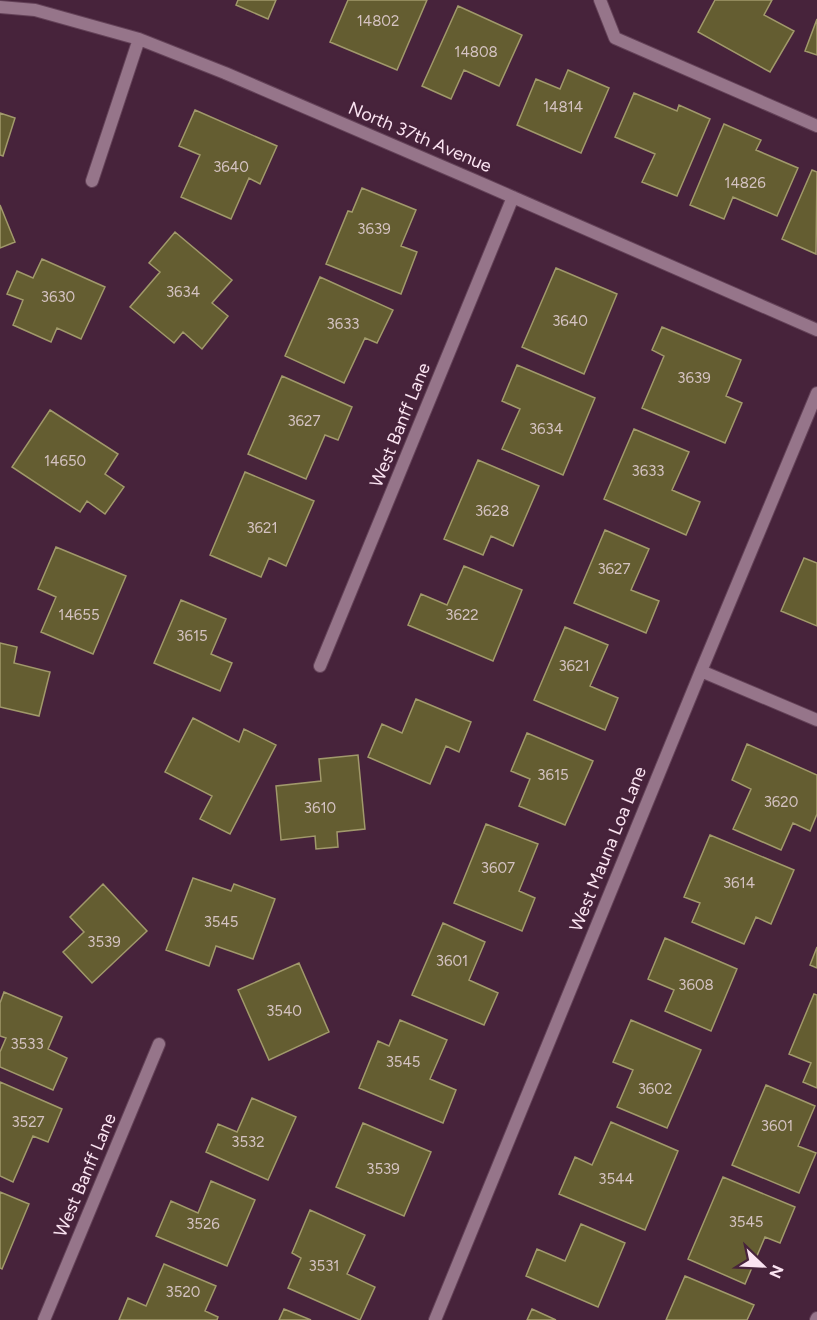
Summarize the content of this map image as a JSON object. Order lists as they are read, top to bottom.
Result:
{
  "streets": {
    "street": ["North 37th Avenue", "West Banff Lane", "West Mauna Loa Lane"]
  },
  "crossings": [
    ["North 37th Avenue", "West Banff Lane"]
  ],
  "house_numbers": [
    "14802",
    "14808",
    "14814",
    "3640",
    "14826",
    "3639",
    "3634",
    "3630",
    "3640",
    "3633",
    "3639",
    "3627",
    "3634",
    "14650",
    "3633",
    "3628",
    "3621",
    "3627",
    "14655",
    "3622",
    "3615",
    "3621",
    "3615",
    "3620",
    "3610",
    "3607",
    "3614",
    "3545",
    "3539",
    "3601",
    "3608",
    "3540",
    "3533",
    "3545",
    "3602",
    "3527",
    "3601",
    "3532",
    "3539",
    "3544",
    "3545",
    "3526",
    "3531",
    "3520"
  ],
  "north": "bottom right"
}
